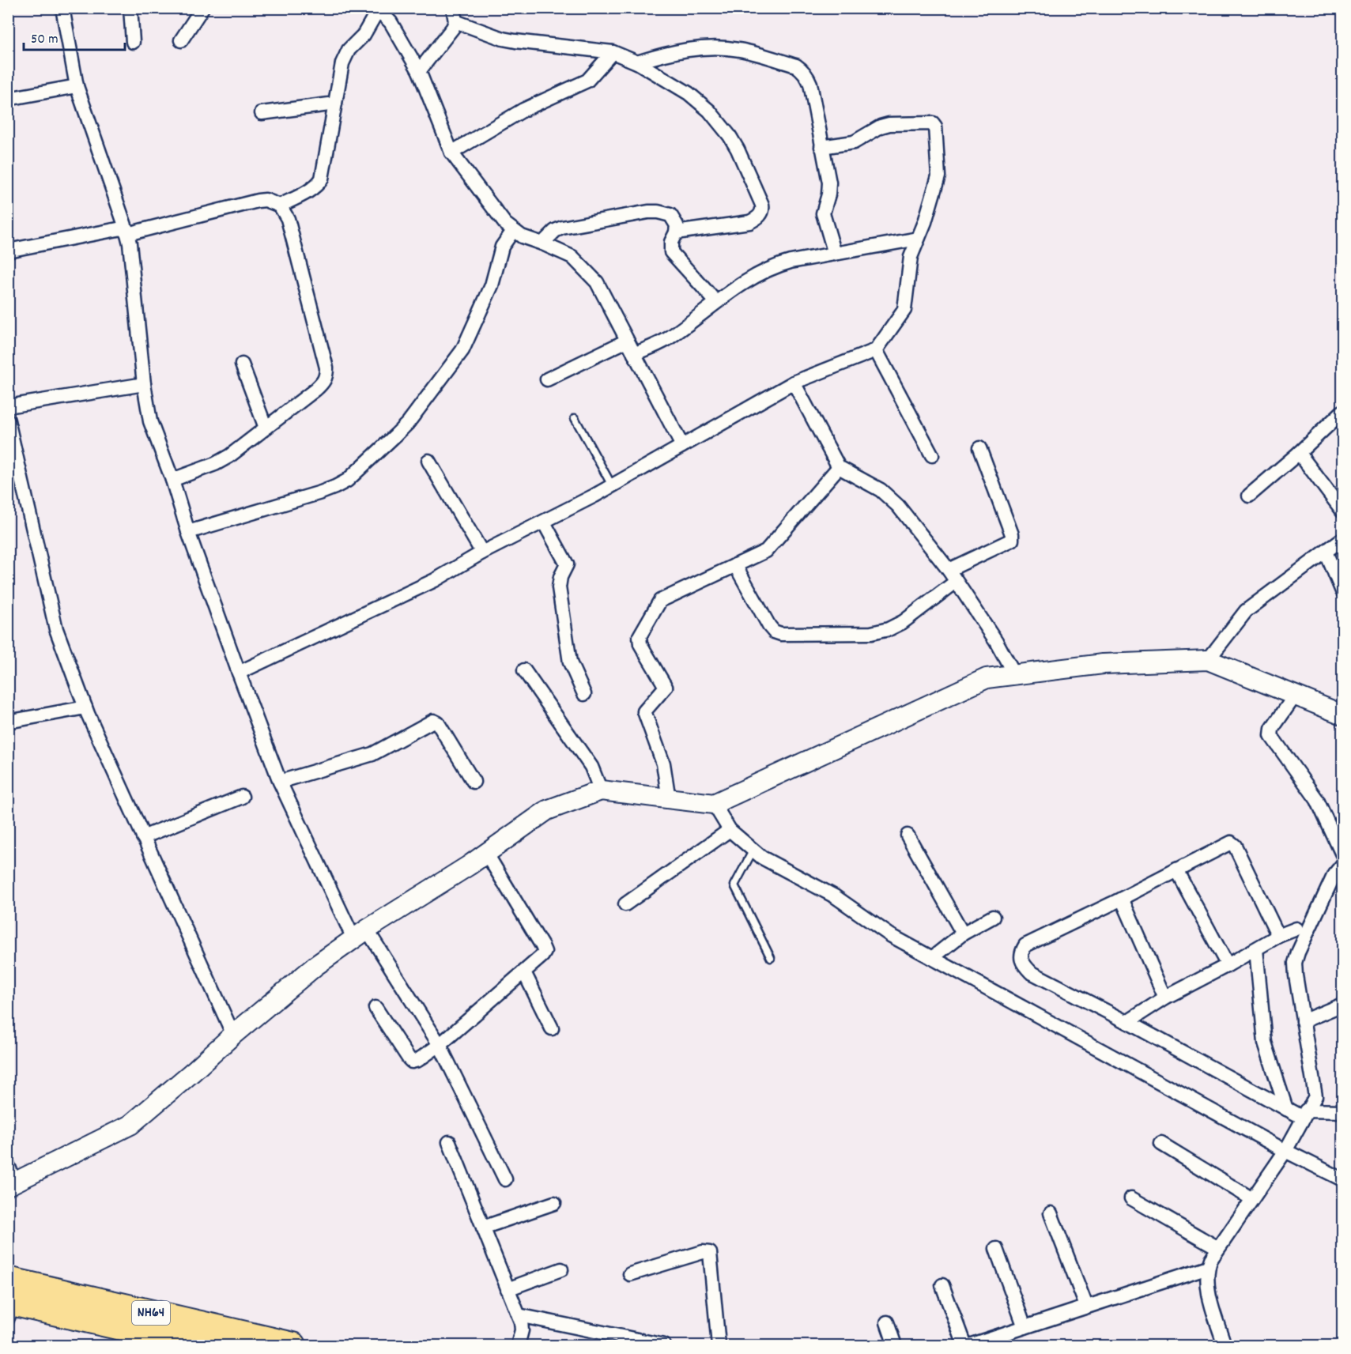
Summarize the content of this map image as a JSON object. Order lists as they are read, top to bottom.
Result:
{
  "streets": {
    "highway": ["NH64"]
  },
  "scale_bar": "50 m"
}
